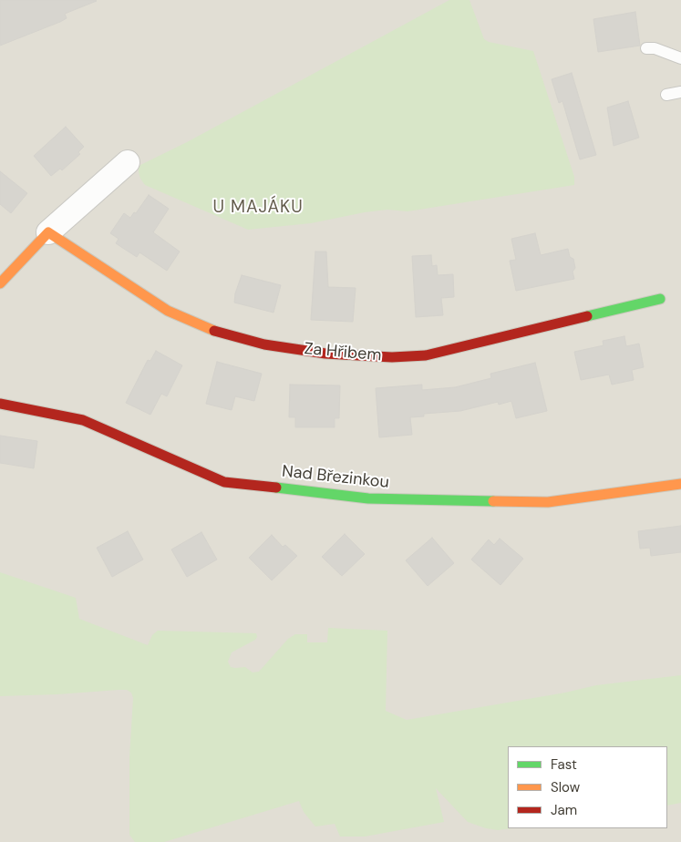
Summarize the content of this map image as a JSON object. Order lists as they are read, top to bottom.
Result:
{
  "streets": {
    "street": ["Za Hřibem", "Nad Březinkou"]
  },
  "districts": ["U MAJÁKU"],
  "legend": ["Fast", "Slow", "Jam"]
}
